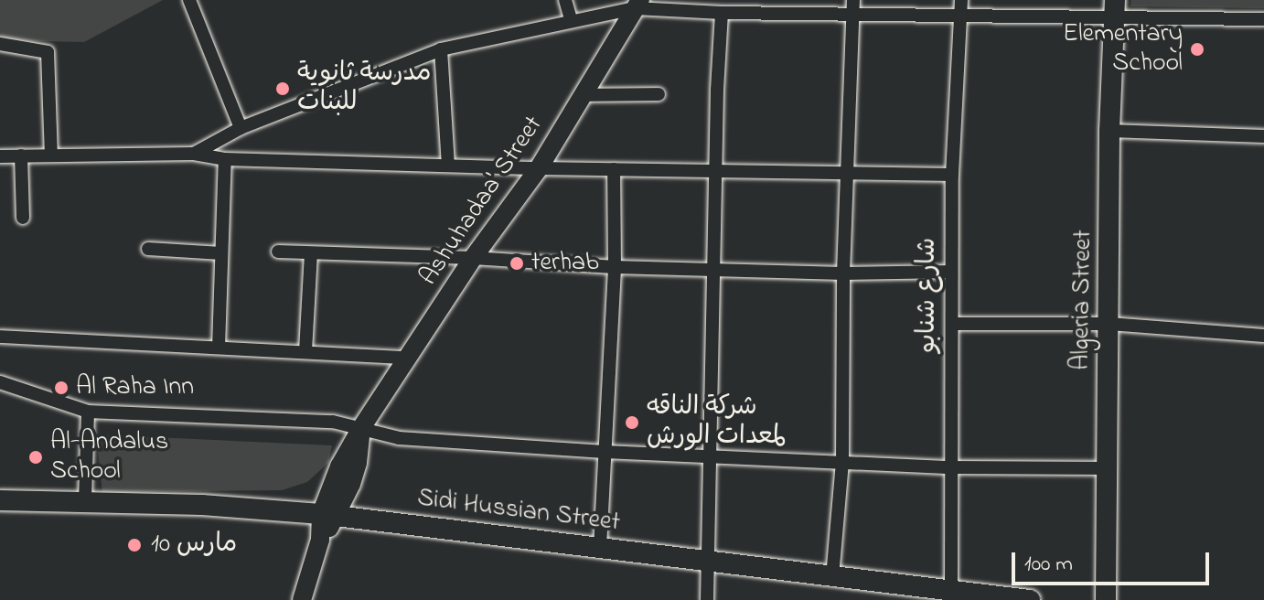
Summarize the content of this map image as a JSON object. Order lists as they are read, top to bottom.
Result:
{
  "streets": {
    "main road": ["Algeria Street", "Sidi Hussian Street"],
    "street": ["Ashuhadaa' Street", "شارع شنابو"]
  },
  "crossings": [
    ["Ashuhadaa' Street", "Sidi Hussian Street"],
    ["شارع شنابو", "Sidi Hussian Street"]
  ],
  "places": [
    "Elementary School",
    "مدرسة ثانوية للبنات",
    "terhab",
    "Al Raha Inn",
    "شركة الناقه لمعدات الورش",
    "Al-Andalus School",
    "10 مارس"
  ],
  "scale_bar": "100 m"
}
